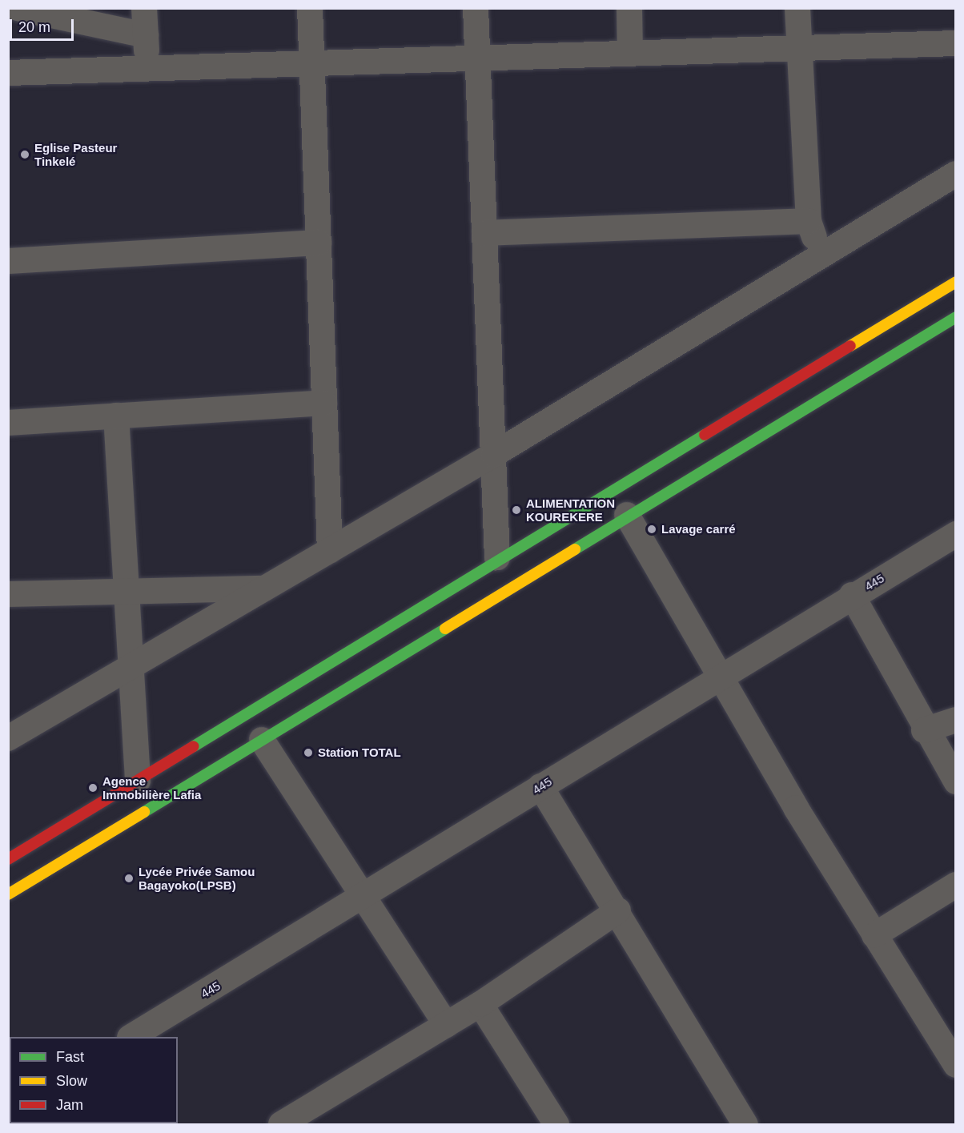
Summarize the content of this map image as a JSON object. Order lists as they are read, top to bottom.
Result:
{
  "streets": {
    "street": ["445"]
  },
  "places": [
    "Eglise Pasteur Tinkelé",
    "ALIMENTATION KOUREKERE",
    "Lavage carré",
    "Station TOTAL",
    "Agence Immobilière Lafia",
    "Lycée Privée Samou Bagayoko(LPSB)"
  ],
  "legend": ["Fast", "Slow", "Jam"],
  "scale_bar": "20 m"
}
